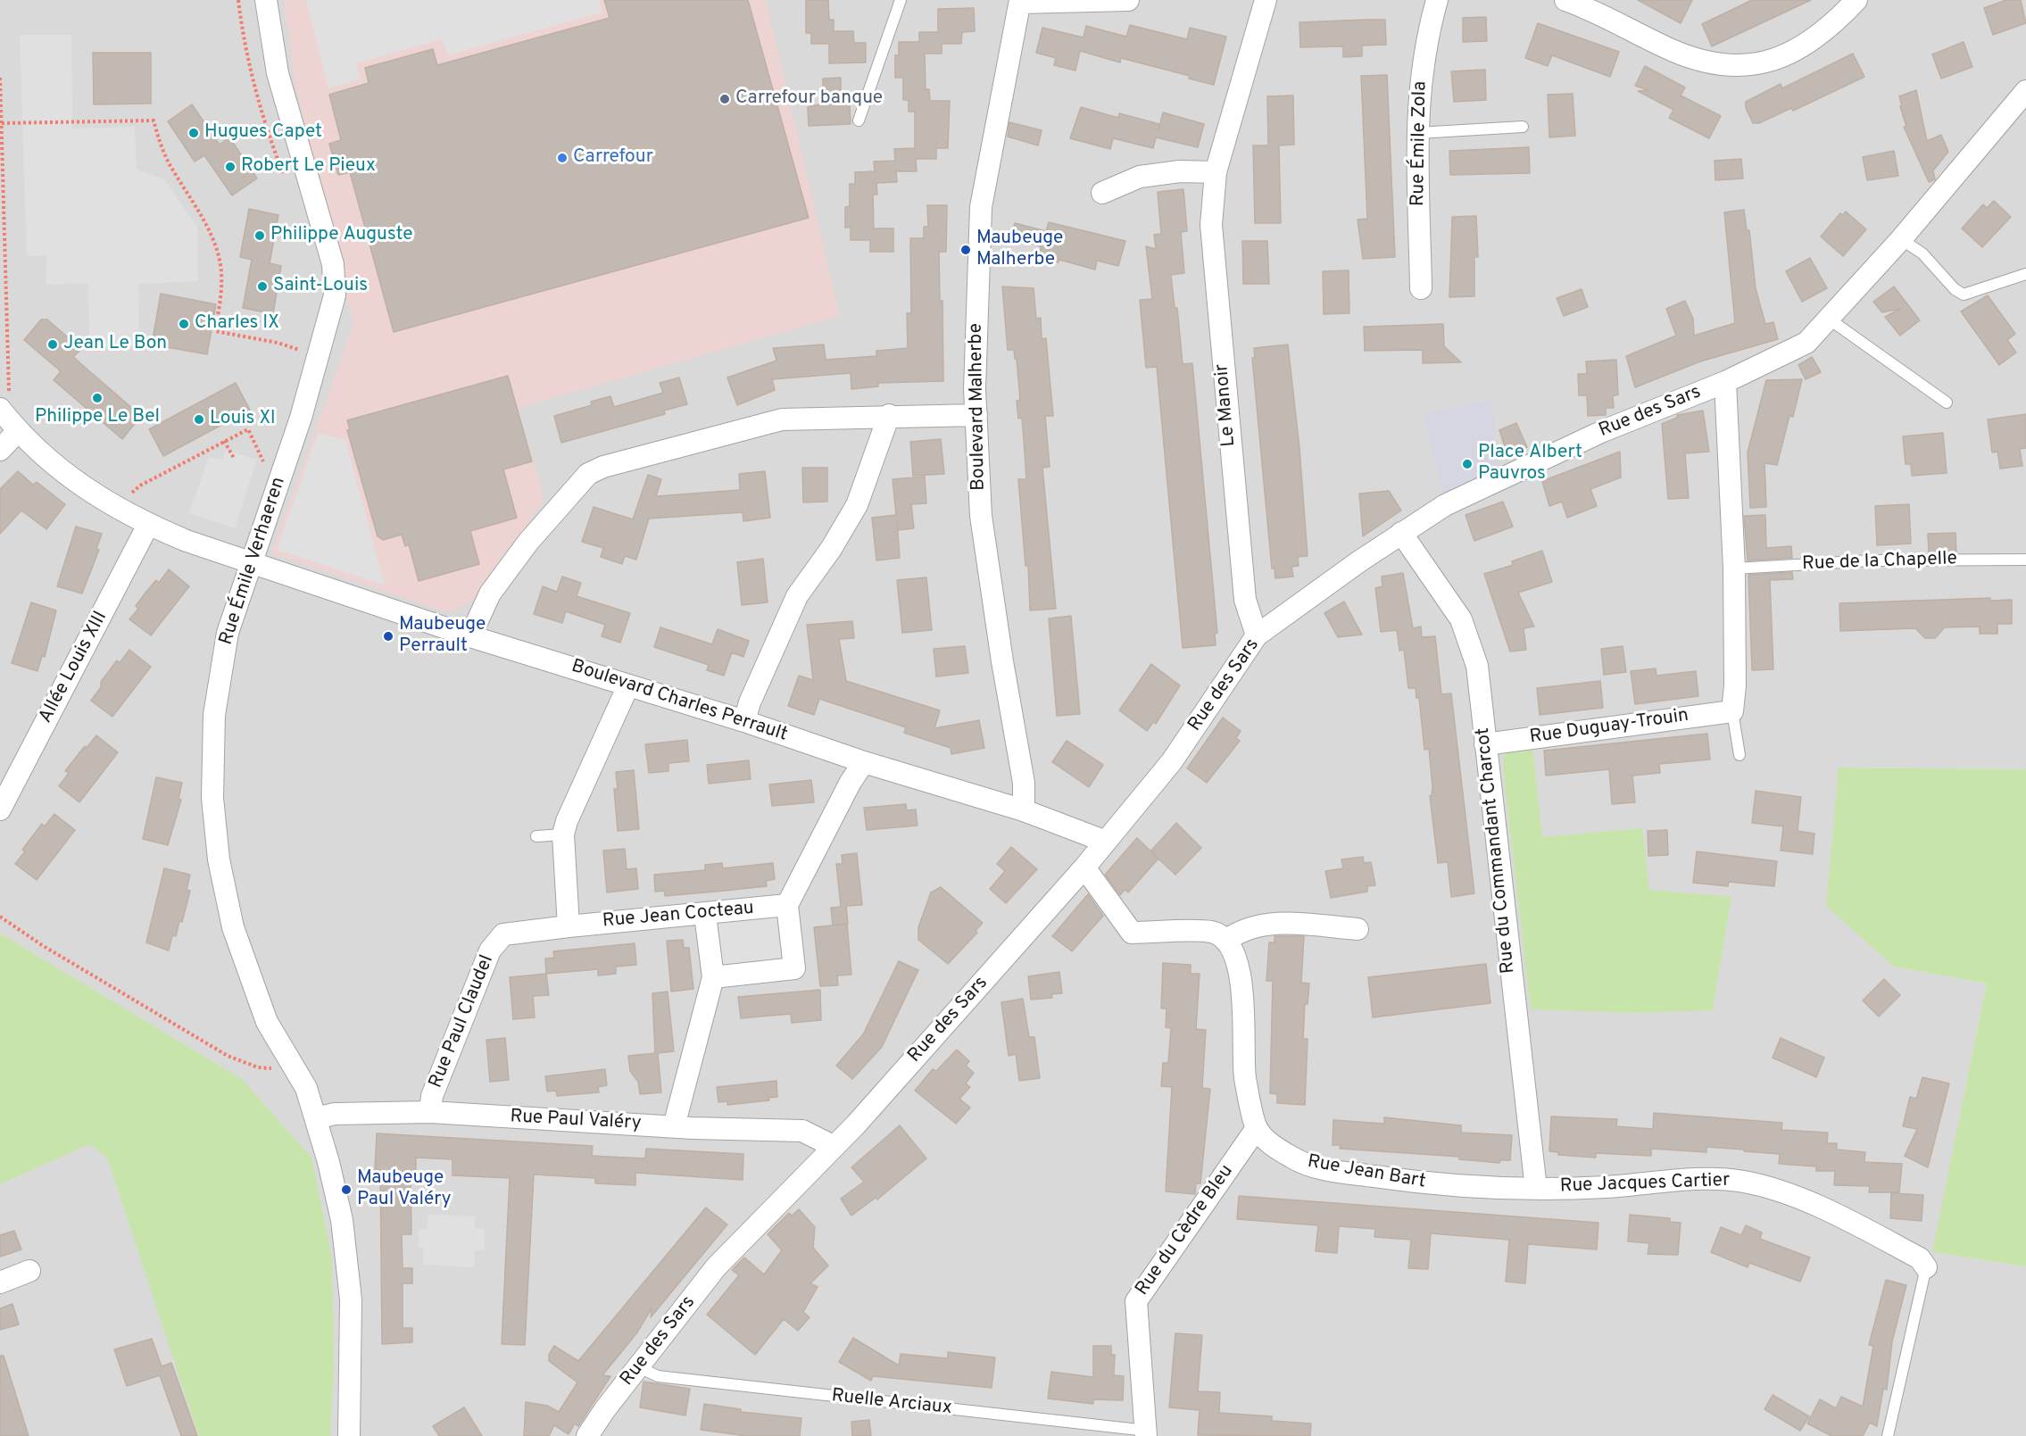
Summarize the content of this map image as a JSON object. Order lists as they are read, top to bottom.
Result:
{
  "streets": {
    "street": [
      "Rue Émile Zola",
      "Le Manoir",
      "Boulevard Malherbe",
      "Rue des Sars",
      "Rue Émile Verhaeren",
      "Allée Louis XIII",
      "Boulevard Charles Perrault",
      "Rue Duguay-Trouin",
      "Rue du Commandant Charcot",
      "Rue Jean Cocteau",
      "Rue Paul Claudel",
      "Rue Paul Valéry",
      "Rue Jean Bart",
      "Rue Jacques Cartier",
      "Rue du Cèdre Bleu"
    ],
    "lane": ["Rue de la Chapelle", "Ruelle Arciaux"]
  },
  "crossings": [
    ["Le Manoir", "Rue des Sars"],
    ["Boulevard Malherbe", "Boulevard Charles Perrault"],
    ["Rue des Sars", "Boulevard Charles Perrault"],
    ["Rue des Sars", "Rue du Commandant Charcot"],
    ["Rue des Sars", "Rue Paul Valéry"],
    ["Rue des Sars", "Ruelle Arciaux"],
    ["Rue Émile Verhaeren", "Boulevard Charles Perrault"],
    ["Rue Émile Verhaeren", "Rue Paul Valéry"],
    ["Allée Louis XIII", "Boulevard Charles Perrault"],
    ["Rue Duguay-Trouin", "Rue du Commandant Charcot"],
    ["Rue du Commandant Charcot", "Rue Jean Bart"],
    ["Rue du Commandant Charcot", "Rue Jacques Cartier"],
    ["Rue Jean Cocteau", "Rue Paul Claudel"],
    ["Rue Paul Claudel", "Rue Paul Valéry"],
    ["Rue Jean Bart", "Rue Jacques Cartier"],
    ["Rue Jean Bart", "Rue du Cèdre Bleu"],
    ["Rue du Cèdre Bleu", "Ruelle Arciaux"]
  ],
  "places": [
    "Carrefour banque",
    "Hugues Capet",
    "Carrefour",
    "Robert Le Pieux",
    "Philippe Auguste",
    "Maubeuge Malherbe",
    "Saint-Louis",
    "Charles IX",
    "Jean Le Bon",
    "Philippe Le Bel",
    "Louis XI",
    "Place Albert Pauvros",
    "Maubeuge Perrault",
    "Maubeuge Paul Valéry"
  ]
}
